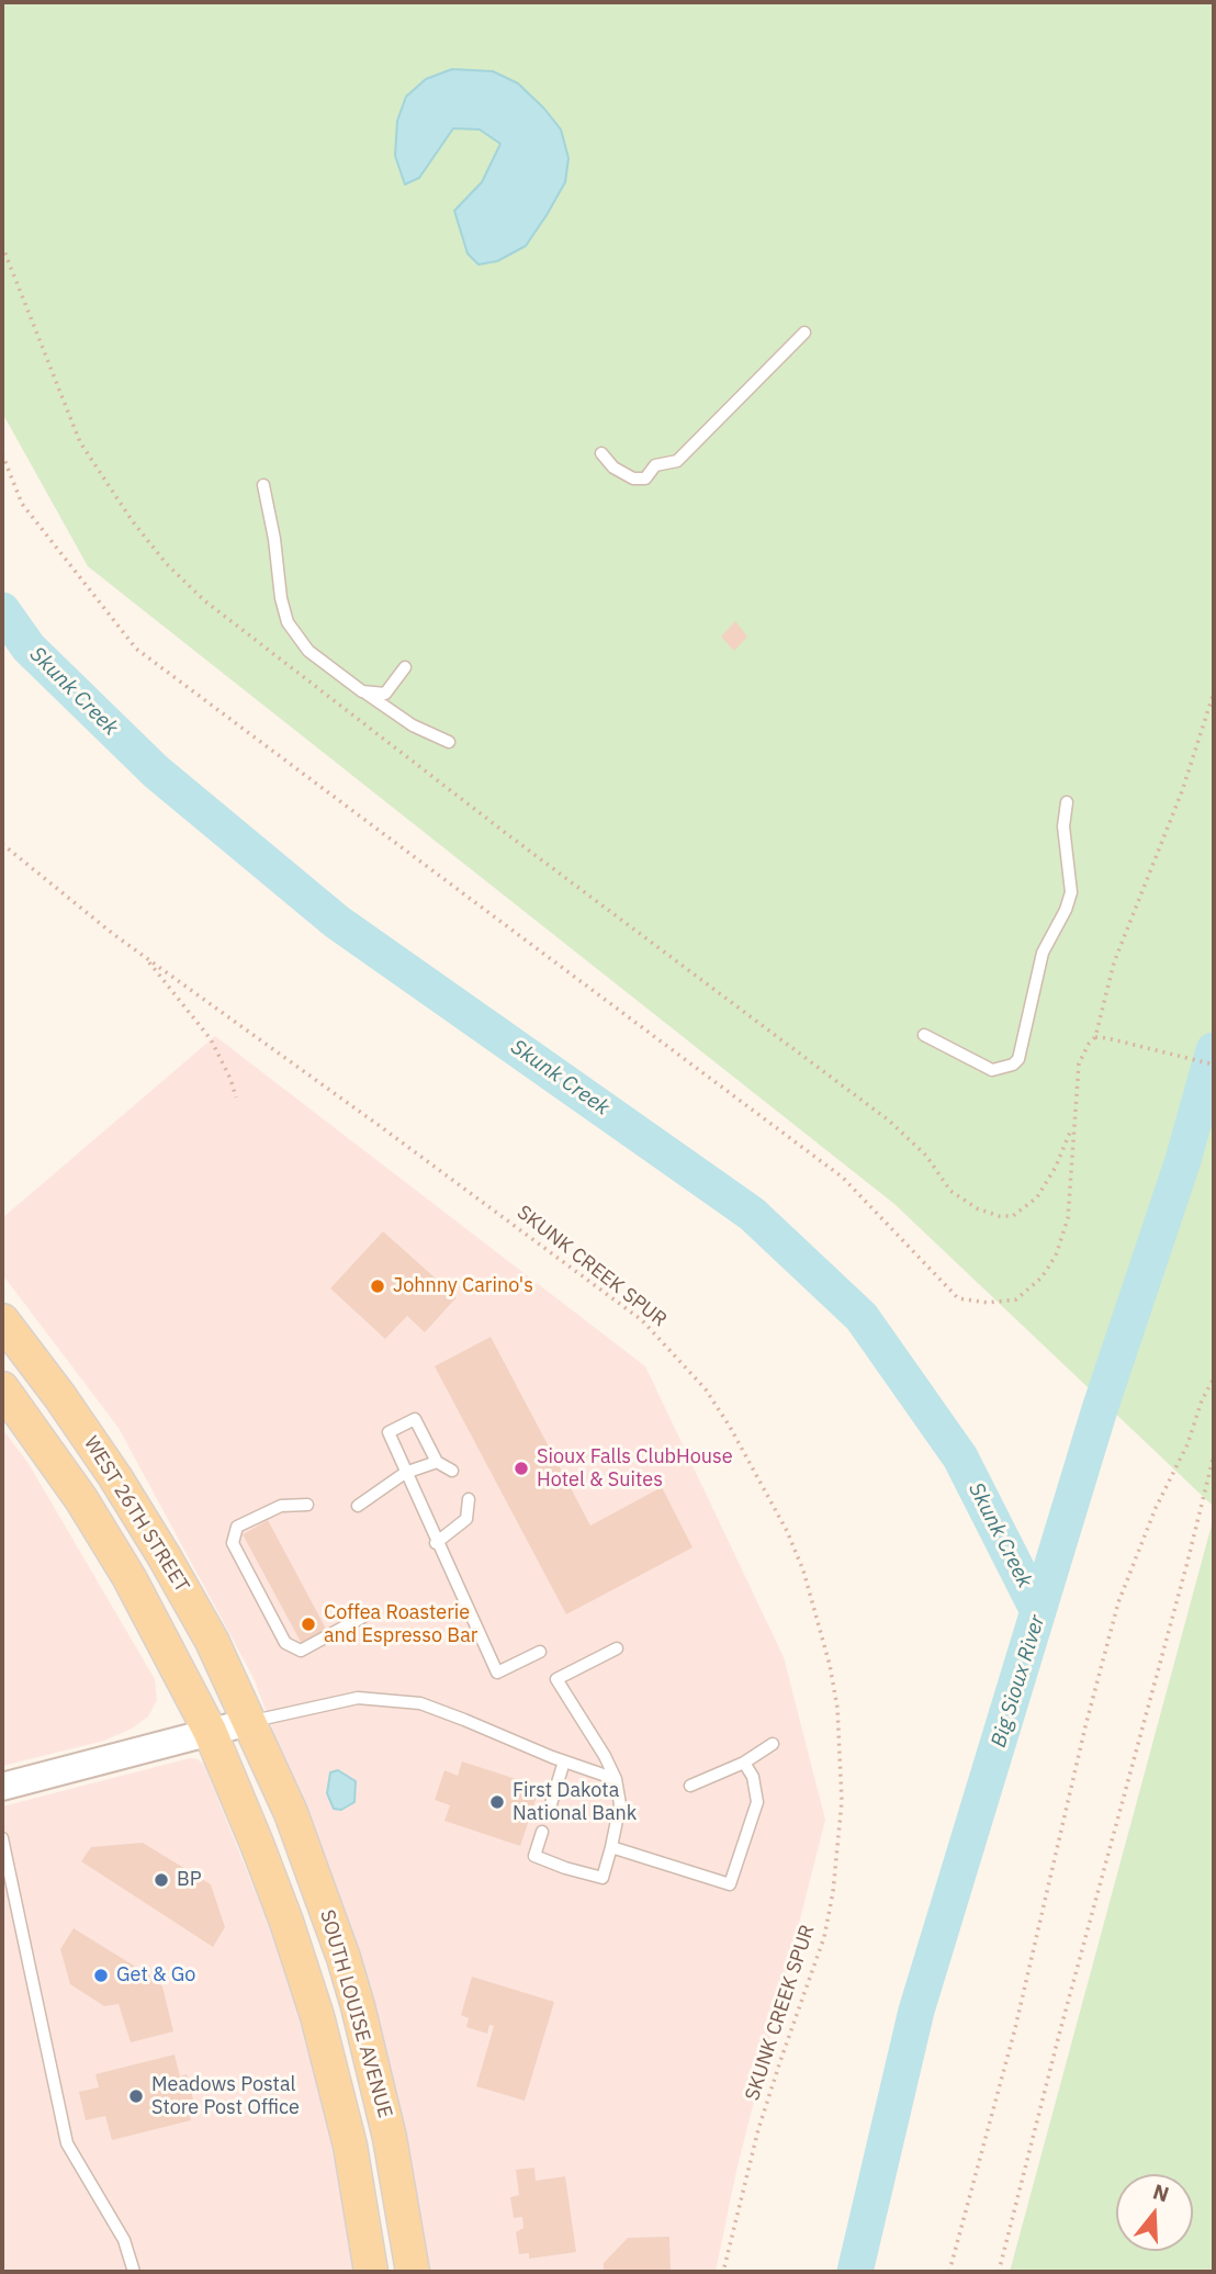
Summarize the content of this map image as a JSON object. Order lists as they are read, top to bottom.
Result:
{
  "streets": {
    "main road": ["WEST 26TH STREET", "SOUTH LOUISE AVENUE"],
    "path": ["SKUNK CREEK SPUR"]
  },
  "crossings": [
    ["WEST 26TH STREET", "SOUTH LOUISE AVENUE"]
  ],
  "water": ["Skunk Creek", "Big Sioux River"],
  "places": [
    "Johnny Carino's",
    "Sioux Falls ClubHouse Hotel & Suites",
    "Coffea Roasterie and Espresso Bar",
    "First Dakota National Bank",
    "BP",
    "Get & Go",
    "Meadows Postal Store Post Office"
  ],
  "north": "top"
}
